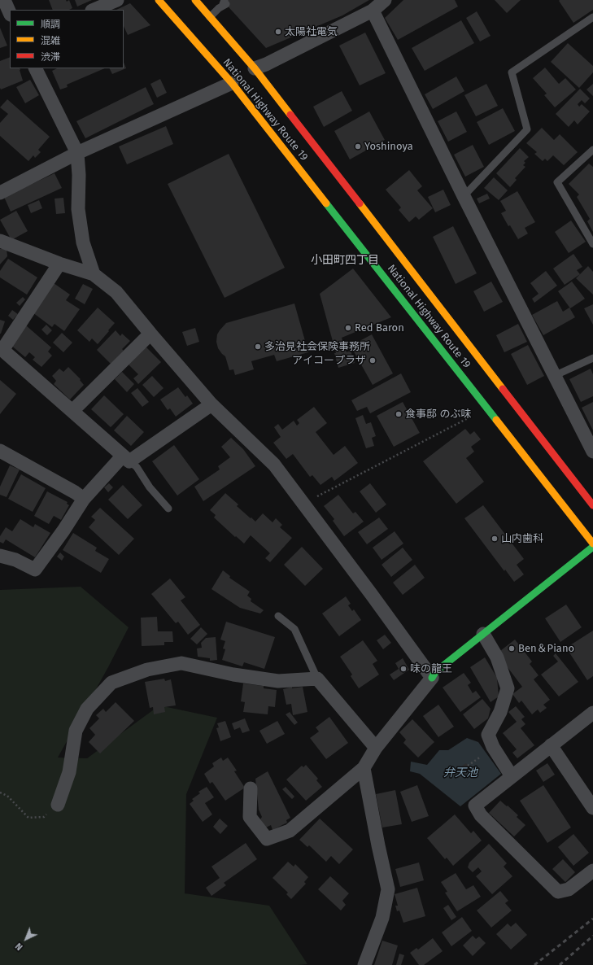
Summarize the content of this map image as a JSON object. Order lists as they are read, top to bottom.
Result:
{
  "streets": {
    "main road": ["National Highway Route 19"]
  },
  "districts": ["小田町四丁目"],
  "water": ["弁天池"],
  "places": [
    "太陽社電気",
    "Yoshinoya",
    "Red Baron",
    "多治見社会保険事務所",
    "アイコープラザ",
    "食事邸 のぶ味",
    "山内歯科",
    "Ben＆Piano",
    "味の龍王"
  ],
  "legend": ["順調", "混雑", "渋滞"],
  "north": "bottom left"
}
